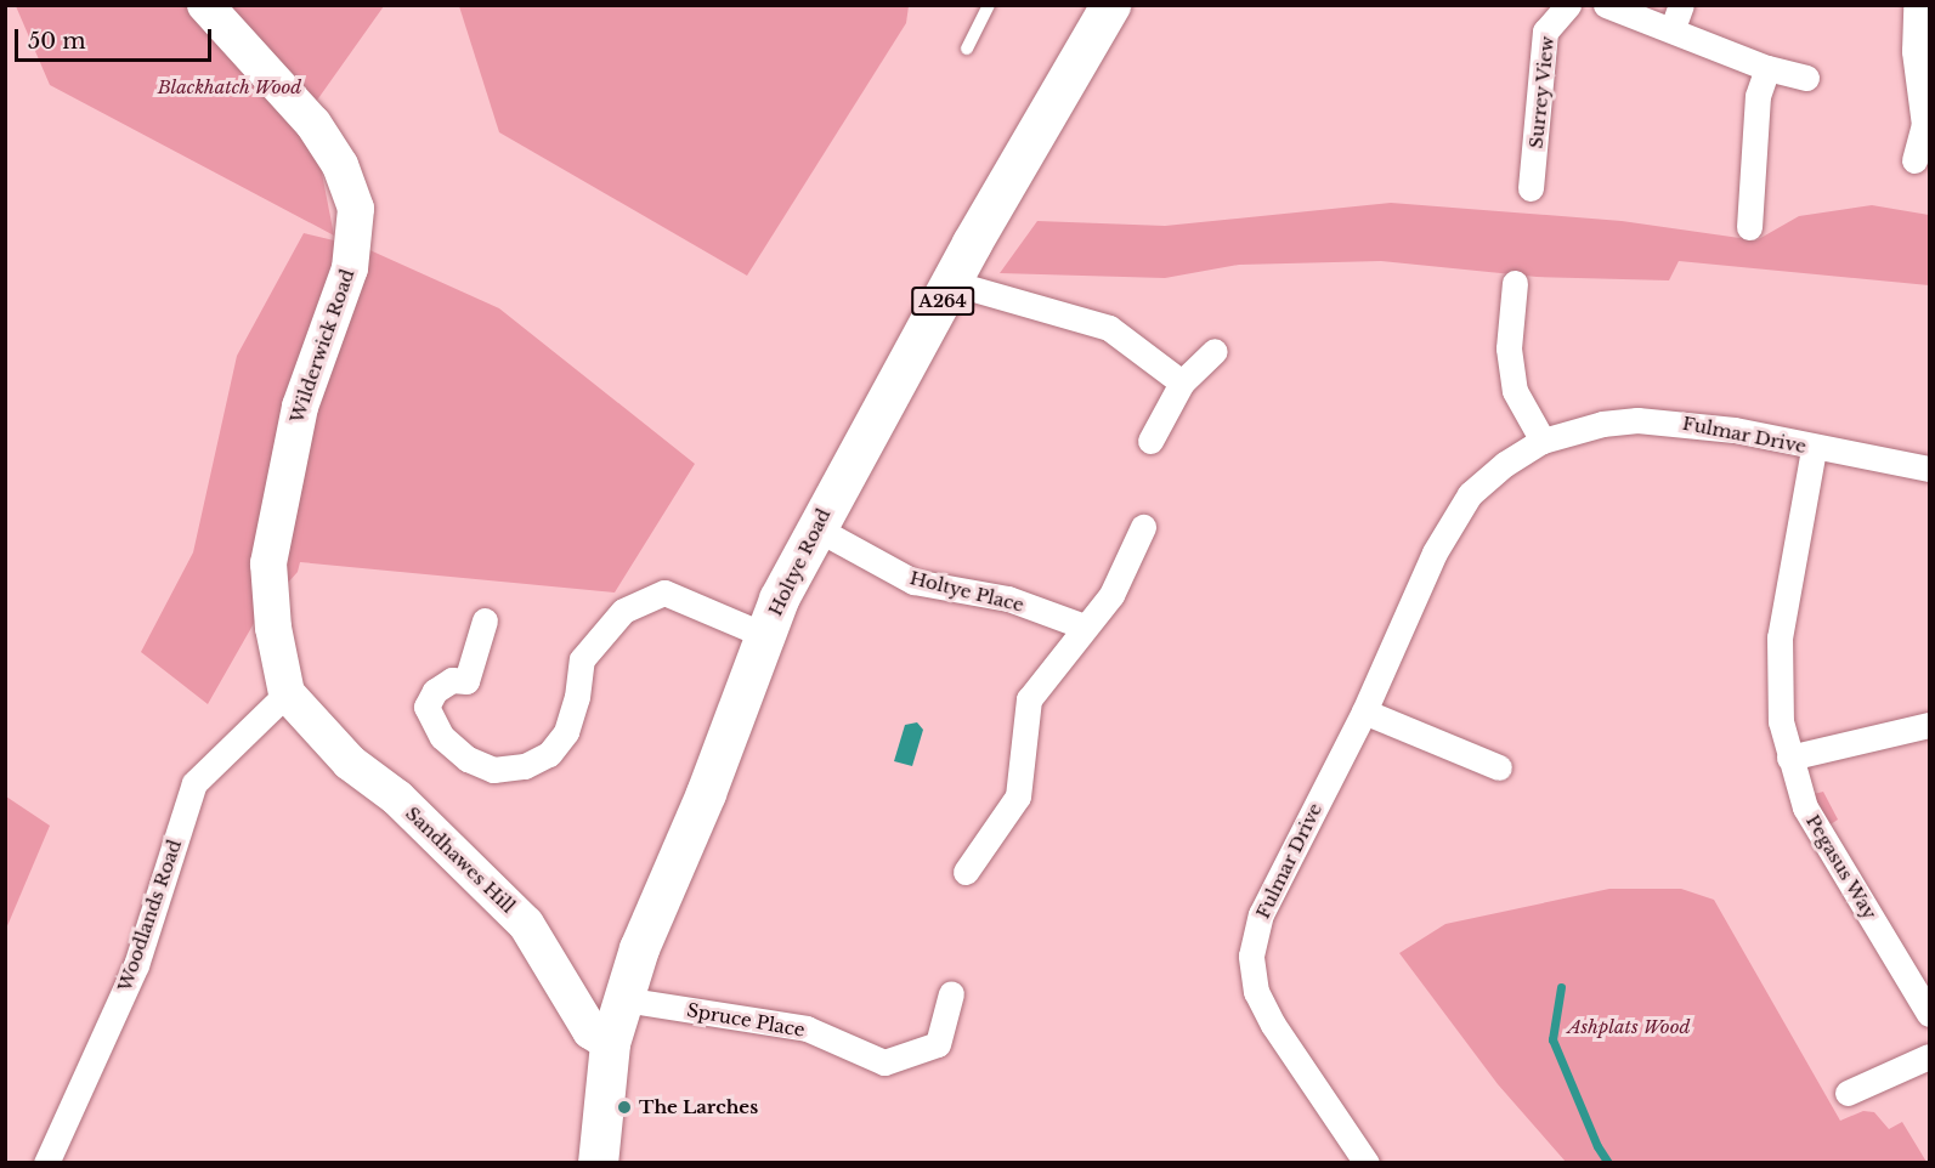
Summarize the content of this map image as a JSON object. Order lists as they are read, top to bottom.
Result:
{
  "streets": {
    "main road": ["A264", "Holtye Road"],
    "street": [
      "Surrey View",
      "Wilderwick Road",
      "Fulmar Drive",
      "Holtye Place",
      "Sandhawes Hill",
      "Pegasus Way",
      "Woodlands Road",
      "Spruce Place"
    ]
  },
  "crossings": [
    ["Wilderwick Road", "Sandhawes Hill"],
    ["Wilderwick Road", "Woodlands Road"],
    ["Fulmar Drive", "Pegasus Way"],
    ["Holtye Road", "Holtye Place"],
    ["Holtye Road", "Sandhawes Hill"],
    ["Holtye Road", "Spruce Place"],
    ["Sandhawes Hill", "Woodlands Road"]
  ],
  "parks": ["Blackhatch Wood", "Ashplats Wood"],
  "places": ["The Larches"],
  "scale_bar": "50 m"
}
